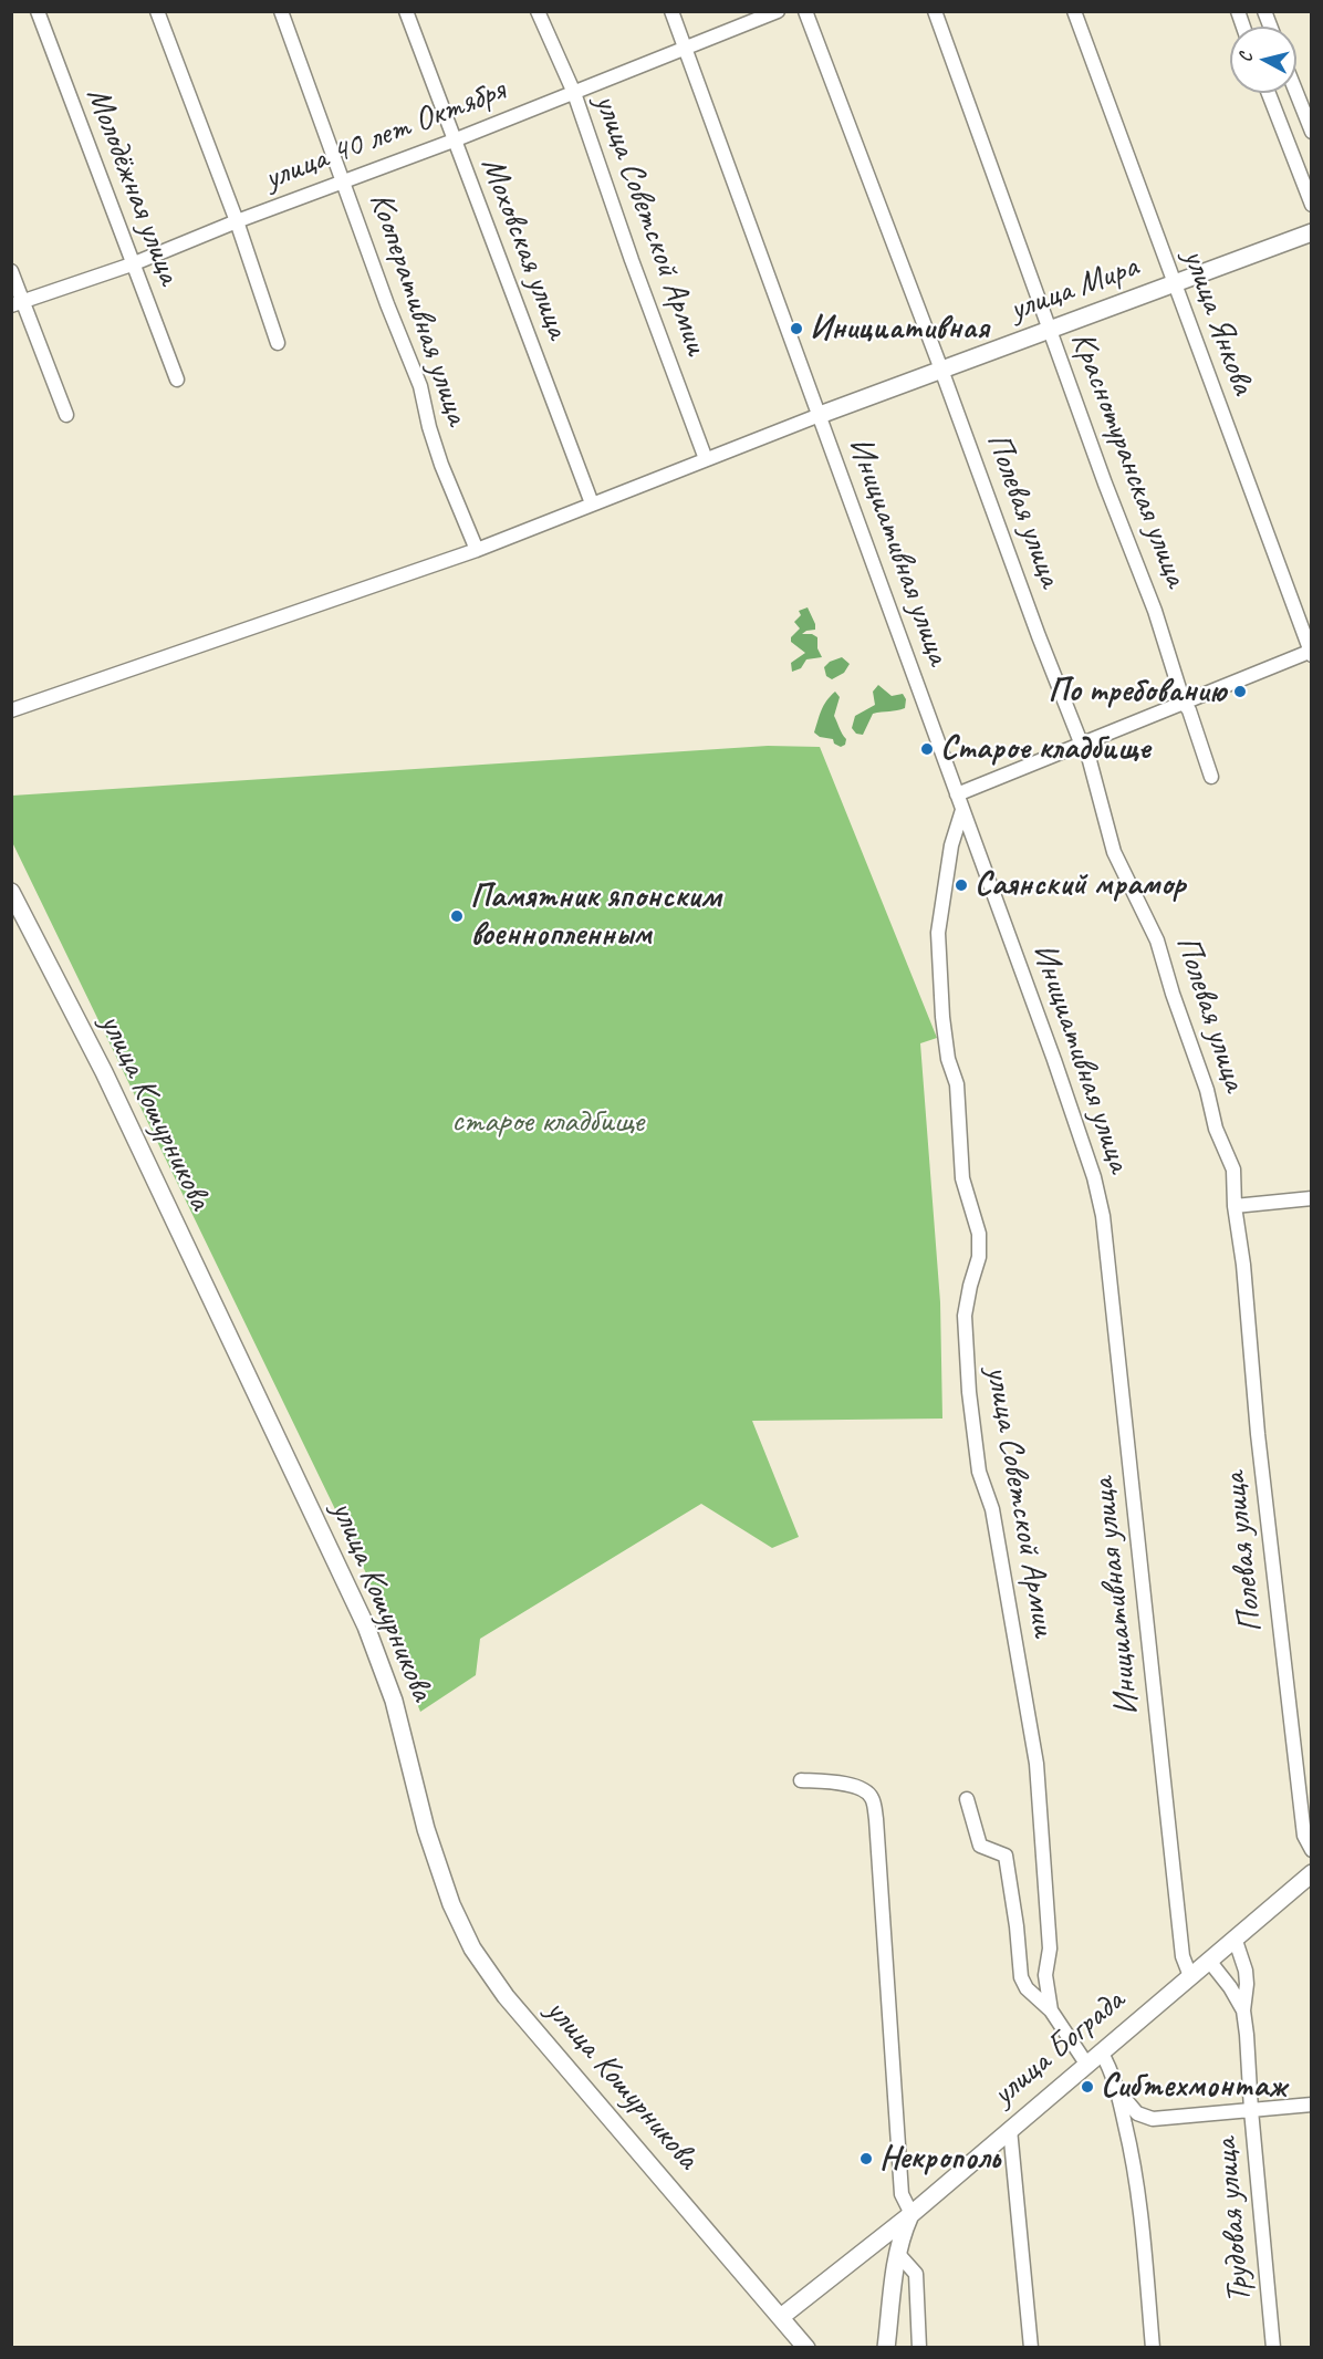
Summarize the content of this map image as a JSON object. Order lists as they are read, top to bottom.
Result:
{
  "streets": {
    "main road": ["улица Мира", "улица Кошурникова", "улица Бограда"],
    "street": [
      "улица 40 лет Октября",
      "Молодёжная улица",
      "улица Советской Армии",
      "Моховская улица",
      "Кооперативная улица",
      "улица Янкова",
      "Краснотуранская улица",
      "Полевая улица",
      "Инициативная улица",
      "Трудовая улица"
    ]
  },
  "crossings": [
    ["улица 40 лет Октября", "Молодёжная улица"],
    ["улица 40 лет Октября", "улица Советской Армии"],
    ["улица 40 лет Октября", "Моховская улица"],
    ["улица 40 лет Октября", "Кооперативная улица"],
    ["улица 40 лет Октября", "Инициативная улица"],
    ["улица Советской Армии", "Инициативная улица"],
    ["улица Советской Армии", "улица Бограда"],
    ["улица Мира", "улица Янкова"],
    ["улица Мира", "Краснотуранская улица"],
    ["улица Мира", "Полевая улица"],
    ["улица Мира", "Инициативная улица"],
    ["Инициативная улица", "улица Бограда"],
    ["улица Кошурникова", "улица Бограда"],
    ["улица Бограда", "Трудовая улица"]
  ],
  "parks": ["старое кладбище"],
  "places": [
    "Инициативная",
    "По требованию",
    "Старое кладбище",
    "Саянский мрамор",
    "Памятник японским военнопленным",
    "Сибтехмонтаж",
    "Некрополь"
  ],
  "north": "left"
}
